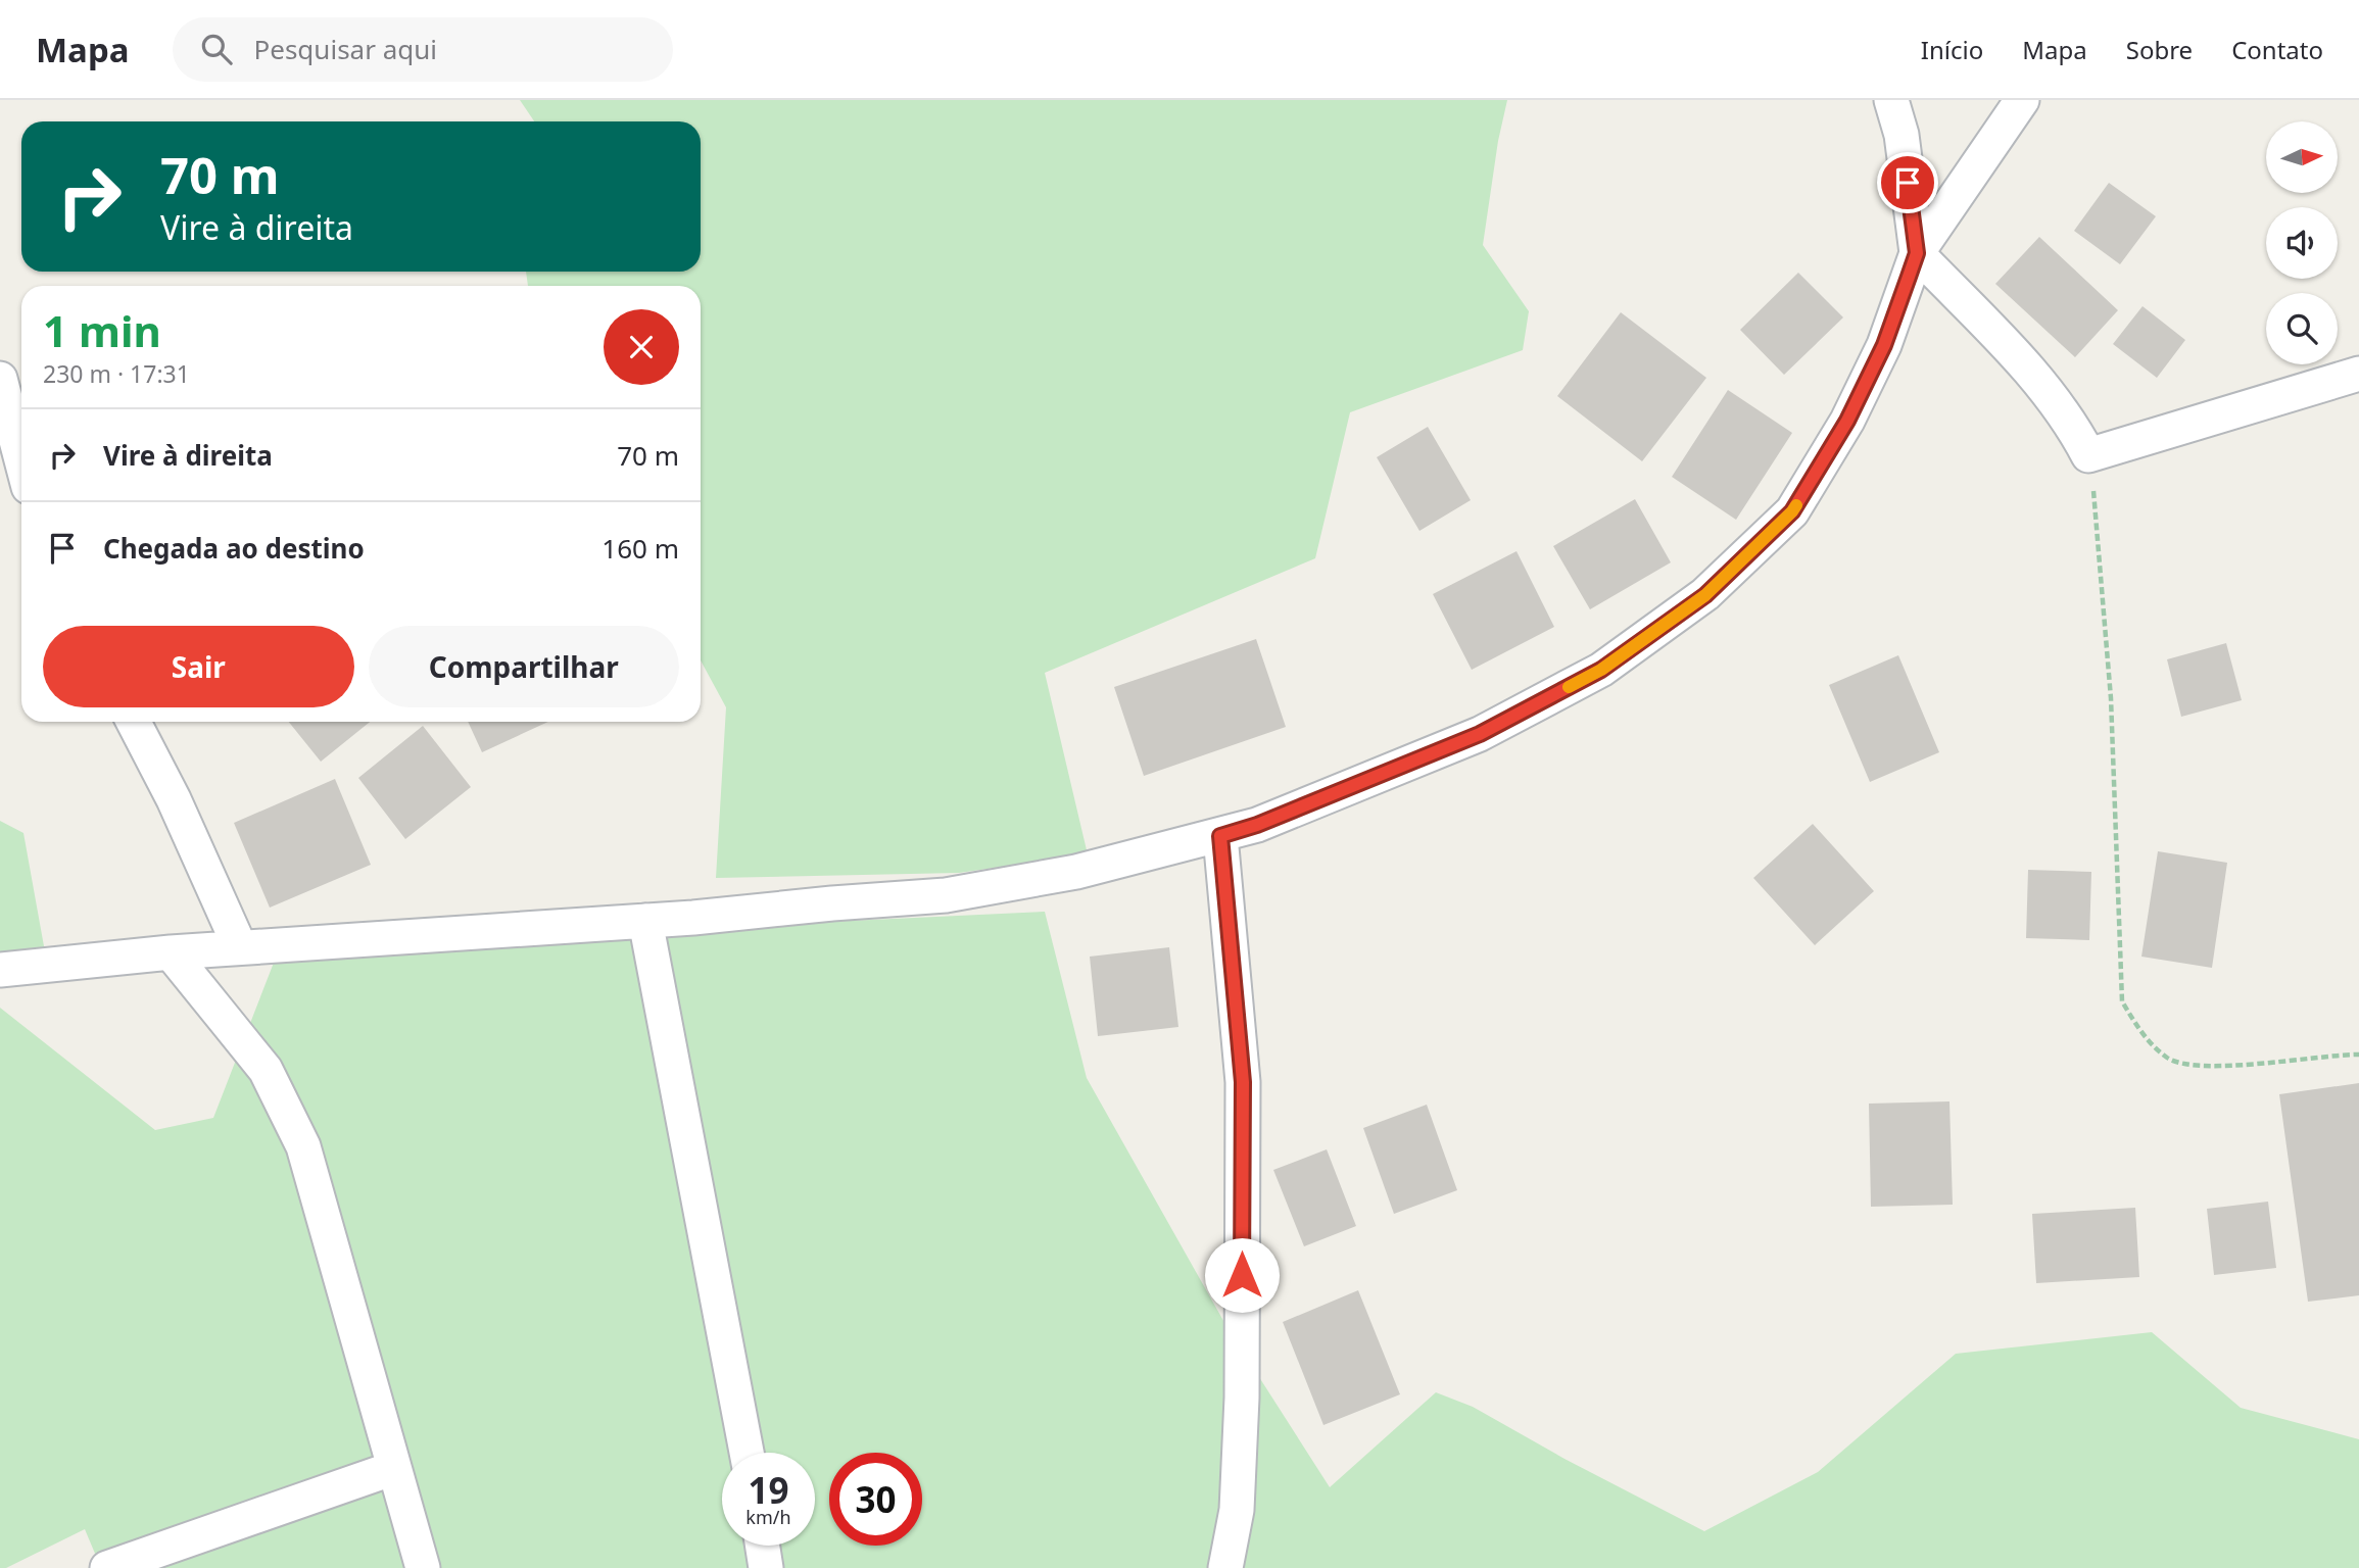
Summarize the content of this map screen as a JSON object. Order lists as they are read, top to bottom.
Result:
{
  "north": "right",
  "page": {
    "header": "Mapa",
    "search": "Pesquisar aqui",
    "nav": [
      "Início",
      "Mapa",
      "Sobre",
      "Contato"
    ],
    "turn": ["70 m", "Vire à direita"],
    "heading": ["1 min", "230 m · 17:31"],
    "list": [
      {
        "name": "Vire à direita",
        "value": "70 m"
      },
      {
        "name": "Chegada ao destino",
        "value": "160 m"
      }
    ],
    "buttons": ["Sair", "Compartilhar"],
    "speed": "19 km/h",
    "limit": "30"
  }
}
